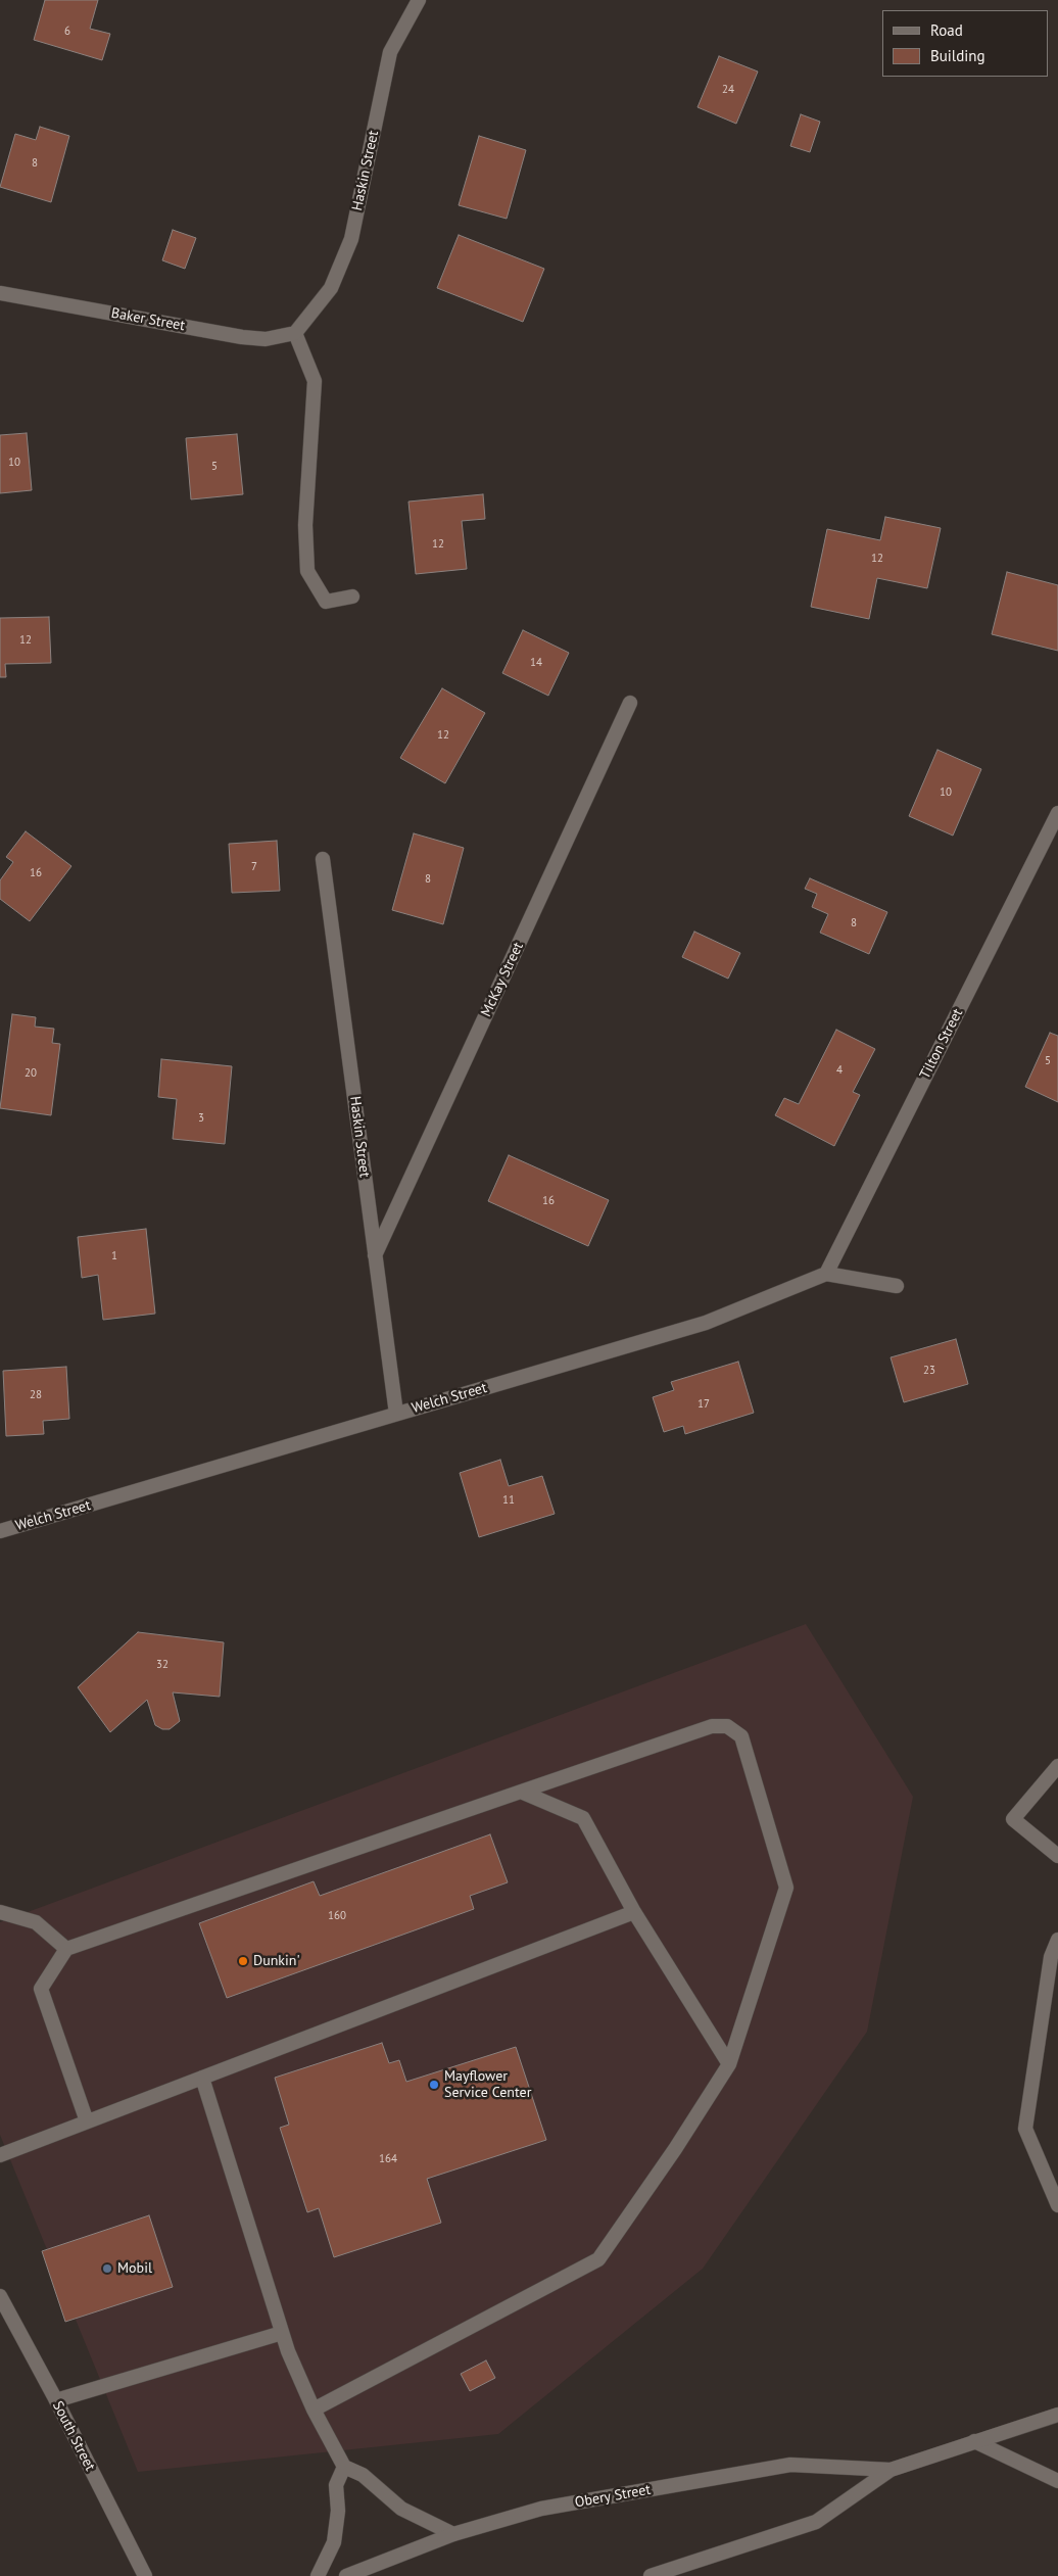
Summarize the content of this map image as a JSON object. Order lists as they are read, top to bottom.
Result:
{
  "streets": {
    "street": [
      "Haskin Street",
      "Baker Street",
      "McKay Street",
      "Tilton Street",
      "Welch Street",
      "South Street",
      "Obery Street"
    ]
  },
  "crossings": [
    ["Haskin Street", "Baker Street"],
    ["Haskin Street", "McKay Street"],
    ["Haskin Street", "Welch Street"],
    ["Tilton Street", "Welch Street"]
  ],
  "places": ["Dunkin'", "Mayflower Service Center", "Mobil"],
  "house_numbers": [
    "6",
    "24",
    "8",
    "10",
    "5",
    "12",
    "12",
    "12",
    "14",
    "12",
    "10",
    "7",
    "16",
    "8",
    "8",
    "5",
    "4",
    "20",
    "3",
    "16",
    "1",
    "23",
    "28",
    "17",
    "11",
    "32",
    "160",
    "164"
  ],
  "legend": ["Road", "Building"]
}
